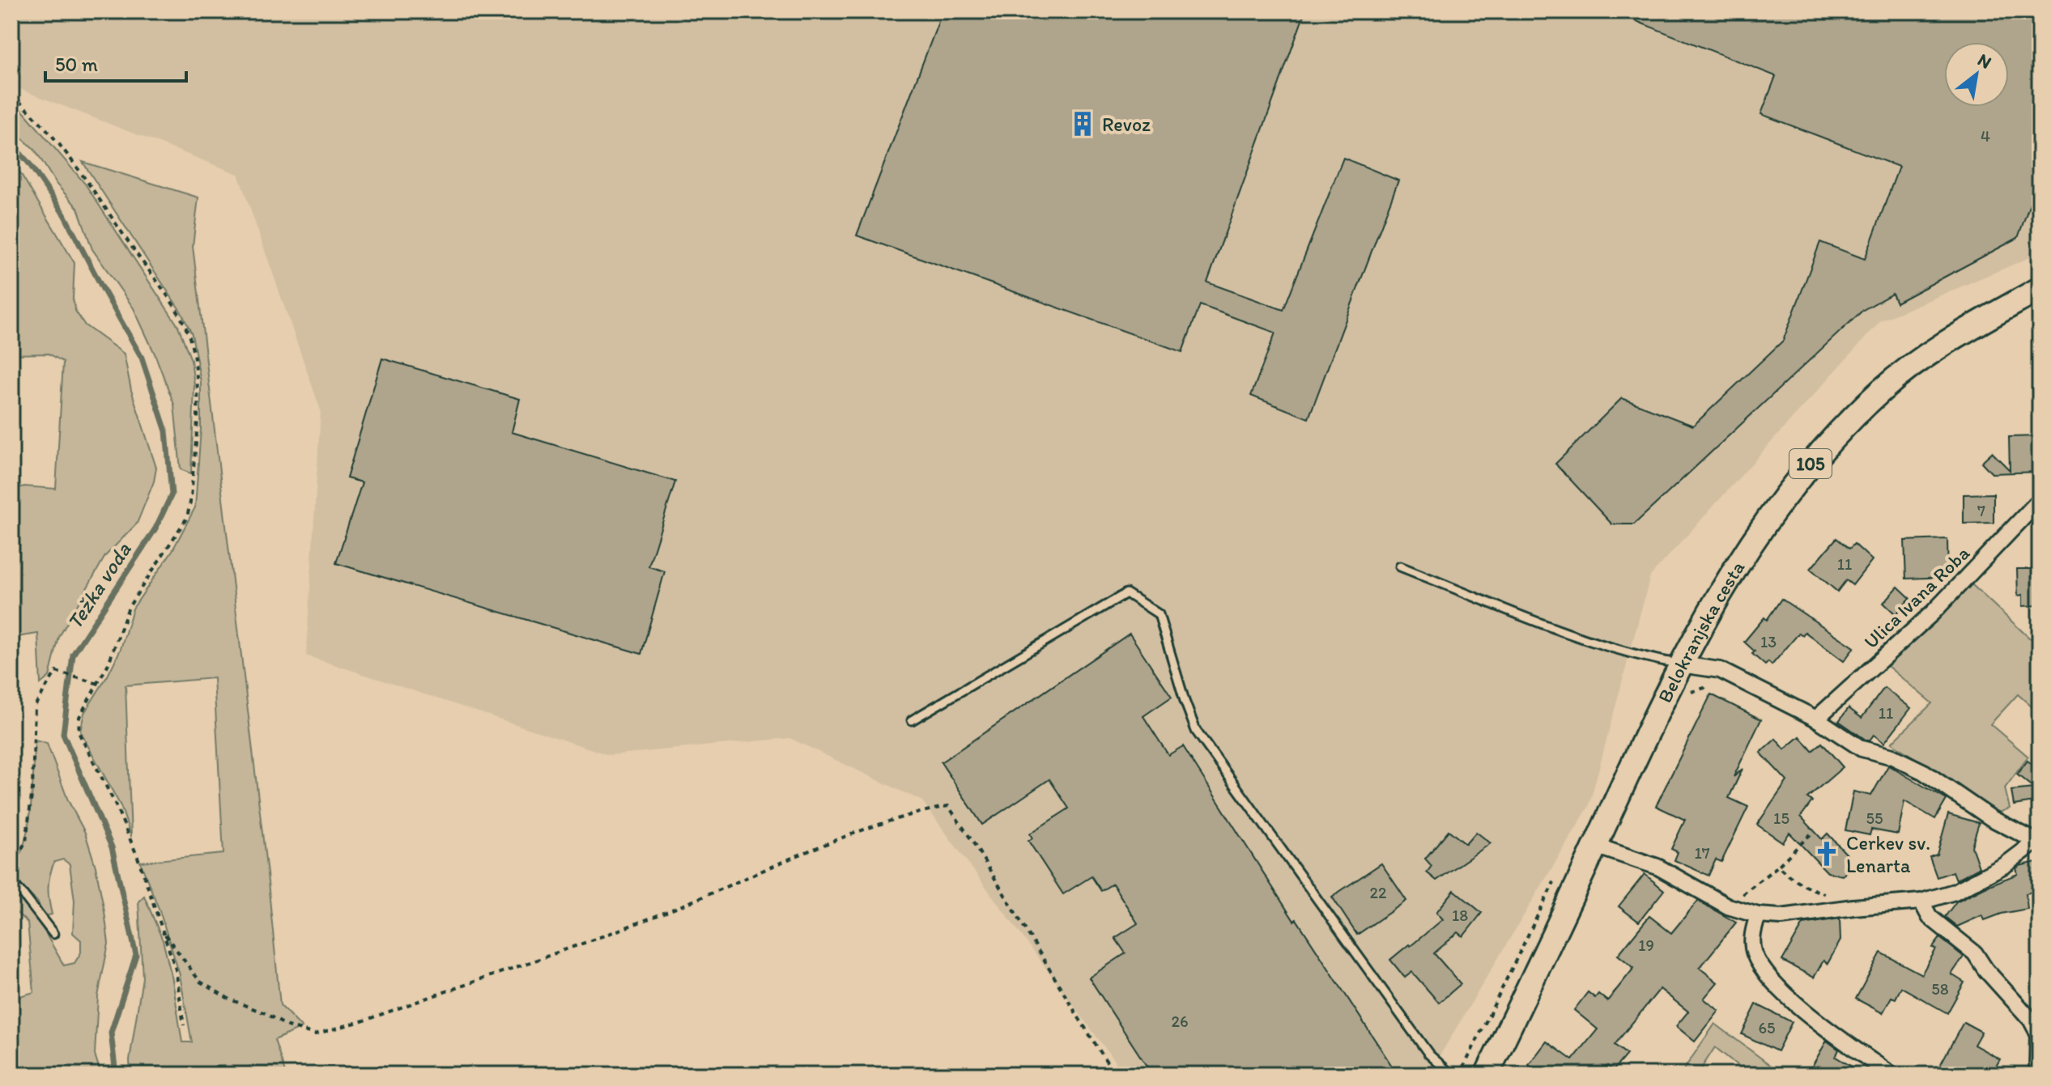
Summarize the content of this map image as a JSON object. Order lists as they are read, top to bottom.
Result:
{
  "streets": {
    "main road": ["105", "Belokranjska cesta"],
    "street": ["Ulica Ivana Roba"]
  },
  "water": ["Težka voda"],
  "places": {
    "building": ["Revoz"],
    "church": ["Cerkev sv. Lenarta"]
  },
  "house_numbers": [
    "4",
    "7",
    "11",
    "13",
    "11",
    "15",
    "55",
    "17",
    "22",
    "18",
    "19",
    "58",
    "26",
    "65"
  ],
  "scale_bar": "50 m",
  "north": "top right"
}
